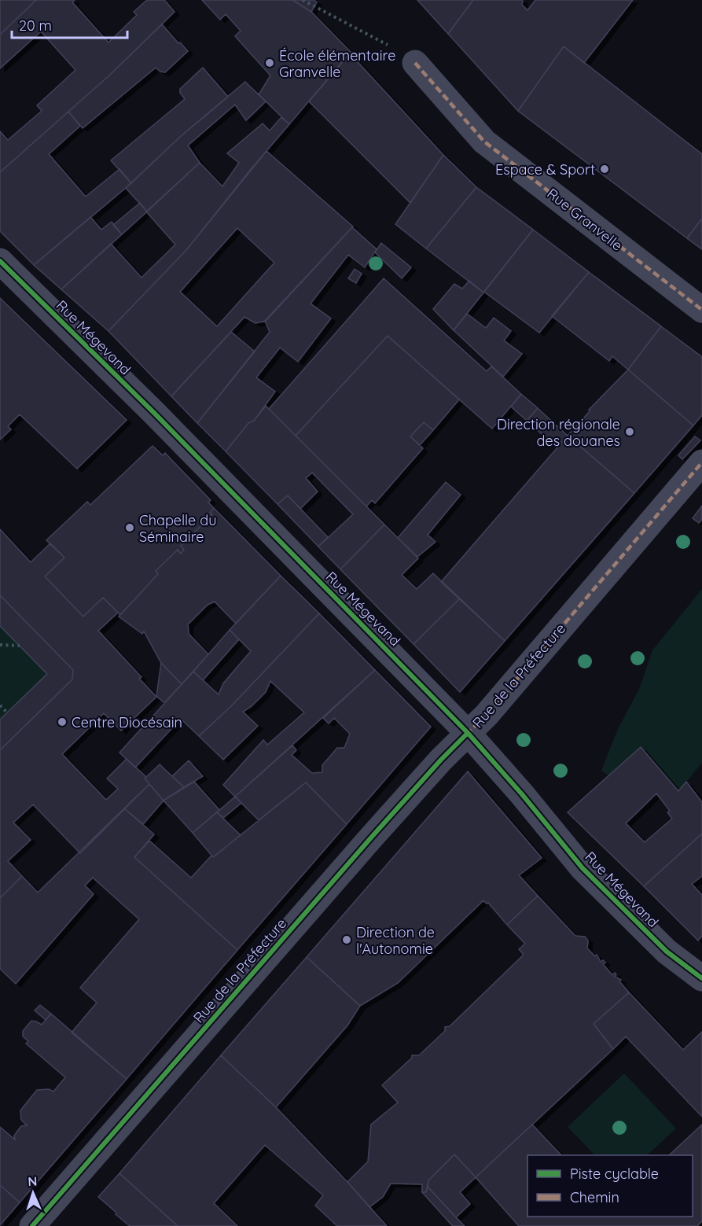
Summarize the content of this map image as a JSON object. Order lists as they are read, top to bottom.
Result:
{
  "streets": {
    "street": ["Rue Granvelle", "Rue Mégevand", "Rue de la Préfecture"]
  },
  "crossings": [
    ["Rue Mégevand", "Rue de la Préfecture"]
  ],
  "places": [
    "École élémentaire Granvelle",
    "Espace & Sport",
    "Direction régionale des douanes",
    "Chapelle du Séminaire",
    "Centre Diocésain",
    "Direction de l'Autonomie"
  ],
  "legend": ["Piste cyclable", "Chemin"],
  "scale_bar": "20 m",
  "north": "top"
}
